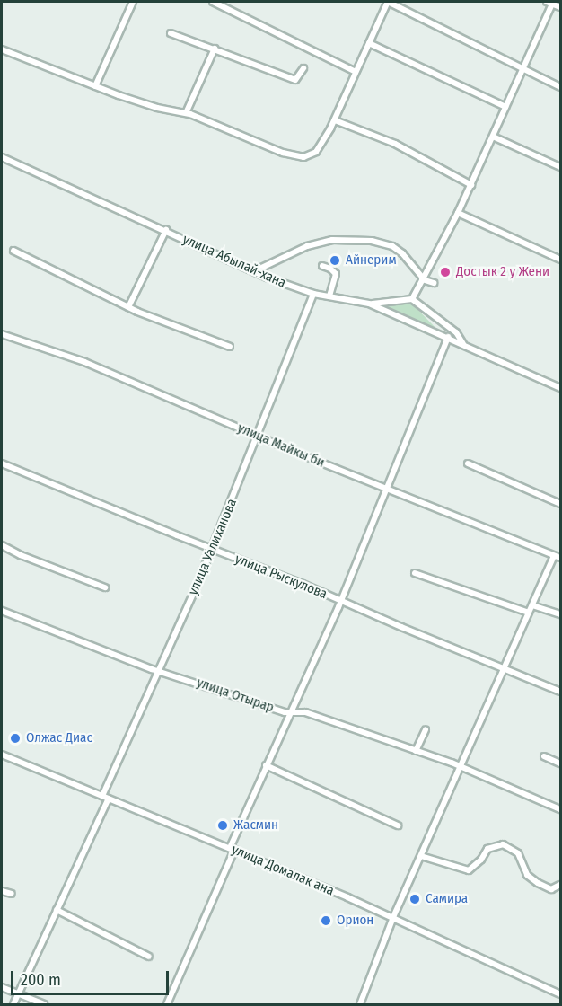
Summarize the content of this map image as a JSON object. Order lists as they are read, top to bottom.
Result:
{
  "streets": {
    "street": [
      "улица Абылай-хана",
      "улица Майкы би",
      "улица Уалиханова",
      "улица Рыскулова",
      "улица Отырар",
      "улица Домалак ана"
    ]
  },
  "crossings": [
    ["улица Абылай-хана", "улица Уалиханова"],
    ["улица Майкы би", "улица Уалиханова"],
    ["улица Уалиханова", "улица Рыскулова"],
    ["улица Уалиханова", "улица Отырар"],
    ["улица Уалиханова", "улица Домалак ана"]
  ],
  "places": [
    "Айнерим",
    "Достык 2 у Жени",
    "Олжас Диас",
    "Жасмин",
    "Самира",
    "Орион"
  ],
  "scale_bar": "200 m"
}
